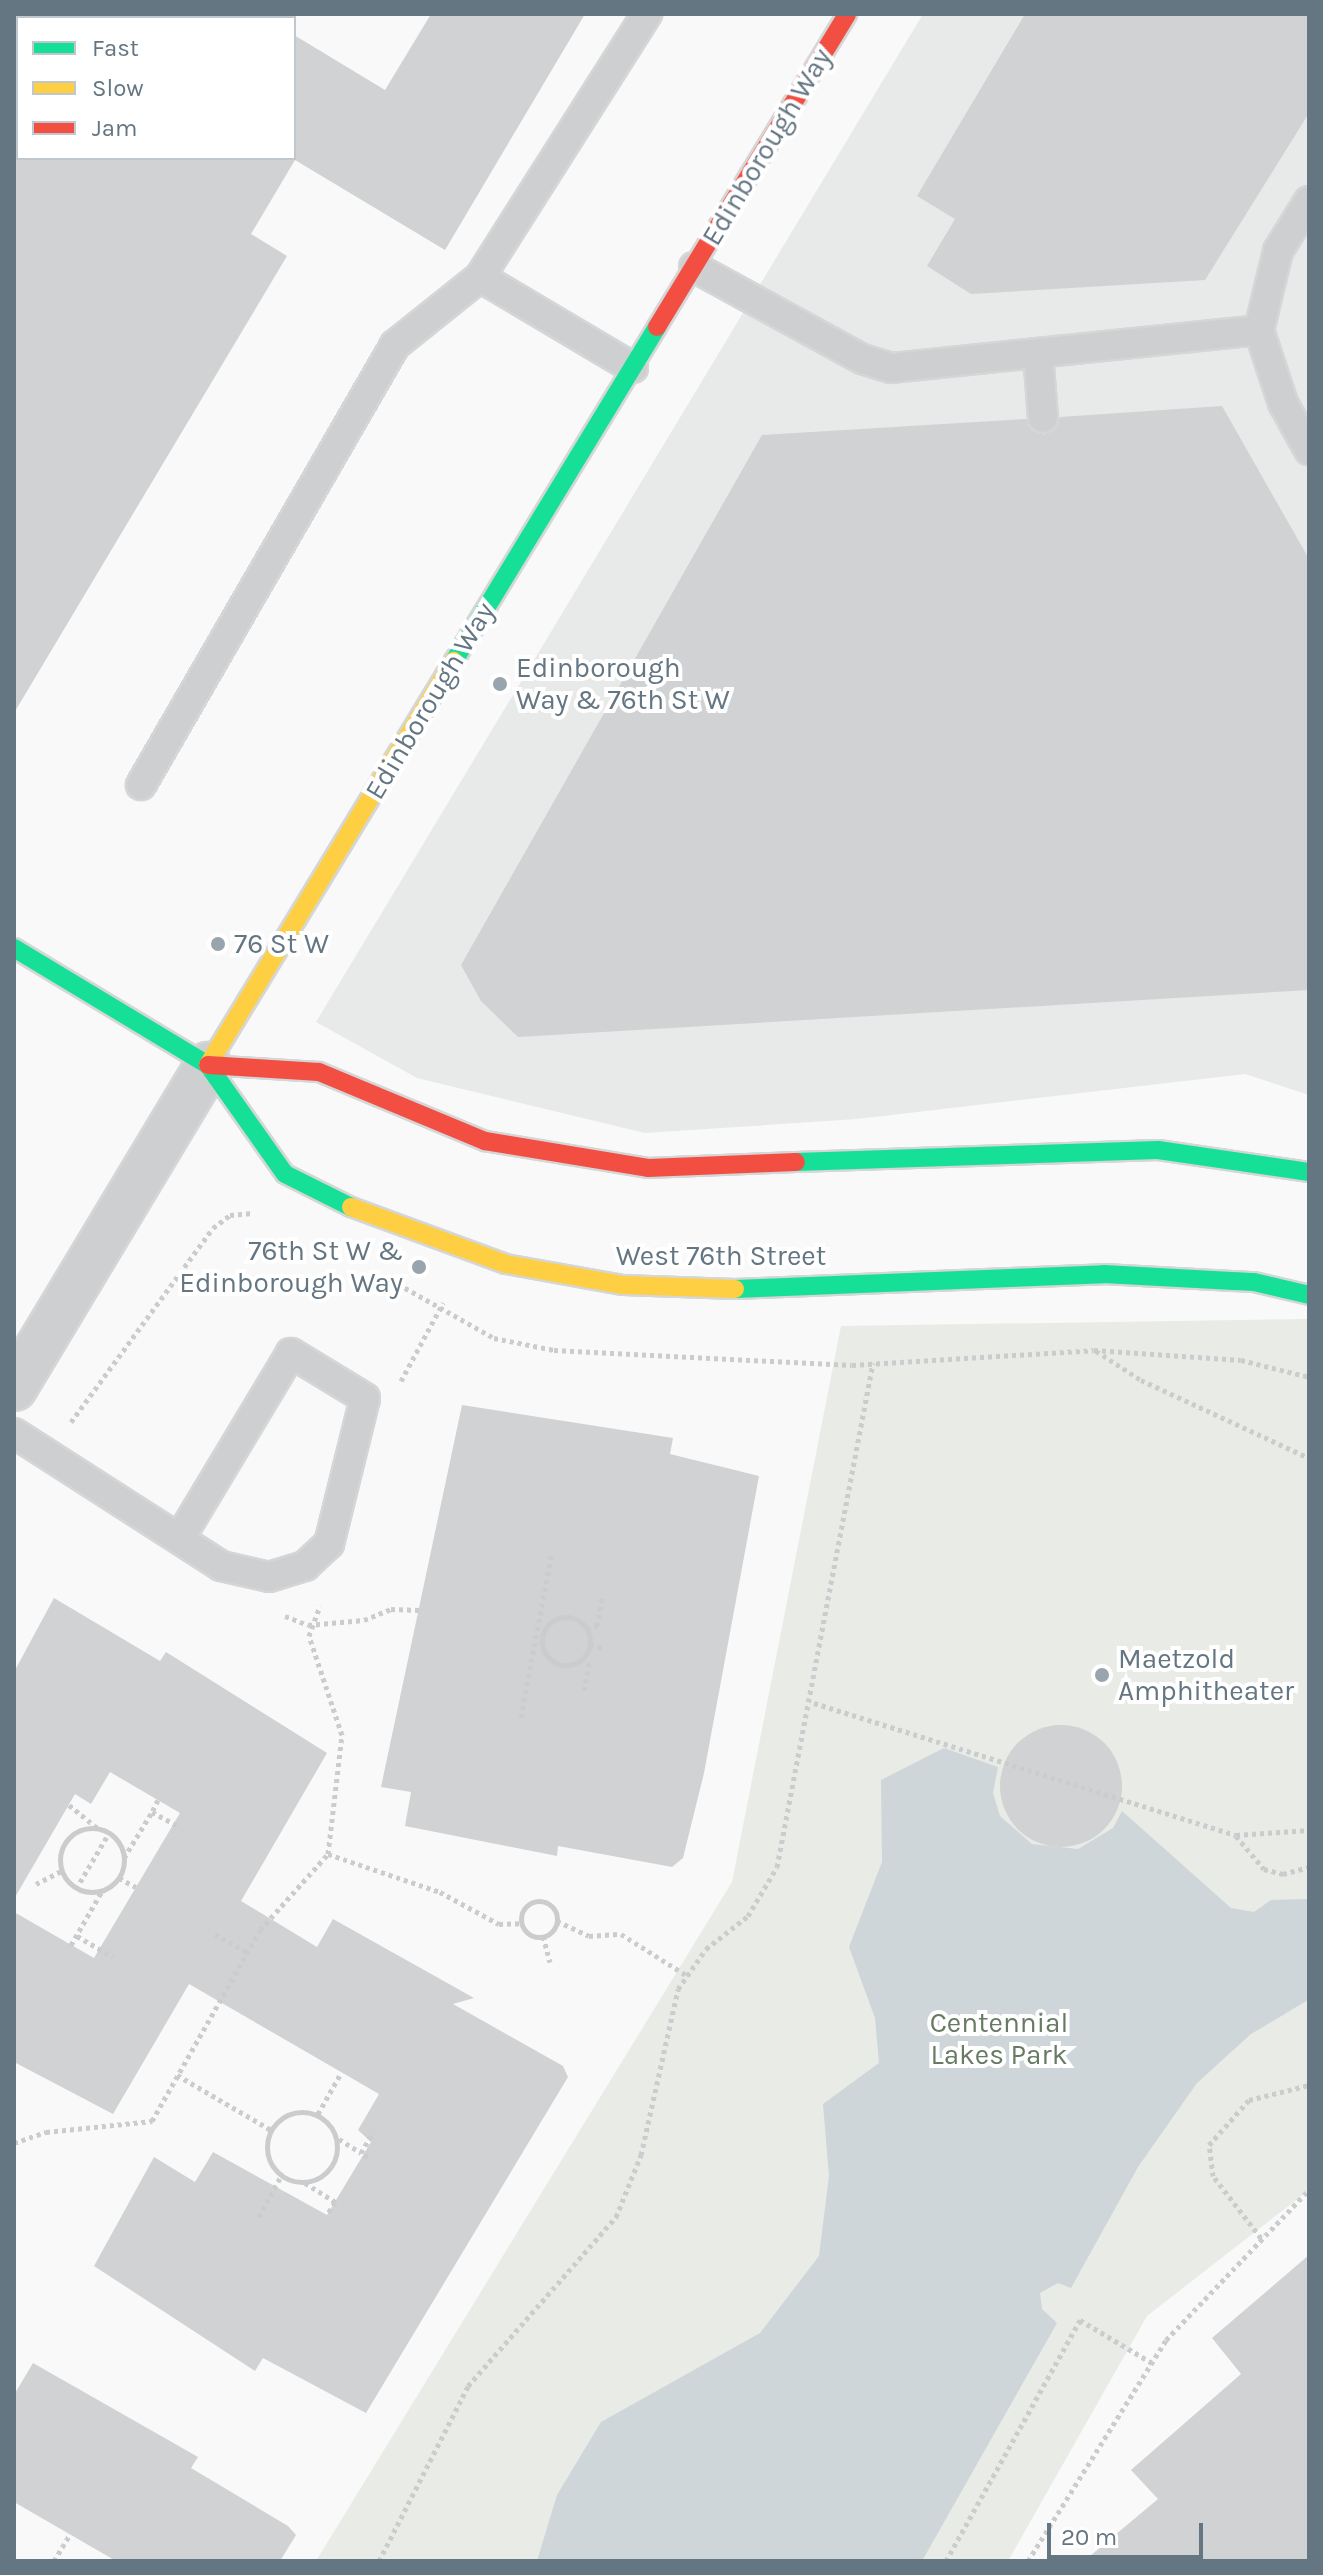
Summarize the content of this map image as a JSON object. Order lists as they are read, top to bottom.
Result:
{
  "streets": {
    "street": ["Edinborough Way", "West 76th Street"]
  },
  "crossings": [
    ["Edinborough Way", "West 76th Street"]
  ],
  "parks": ["Centennial Lakes Park"],
  "places": [
    "Edinborough Way & 76th St W",
    "76 St W",
    "76th St W & Edinborough Way",
    "Maetzold Amphitheater"
  ],
  "legend": ["Fast", "Slow", "Jam"],
  "scale_bar": "20 m"
}
